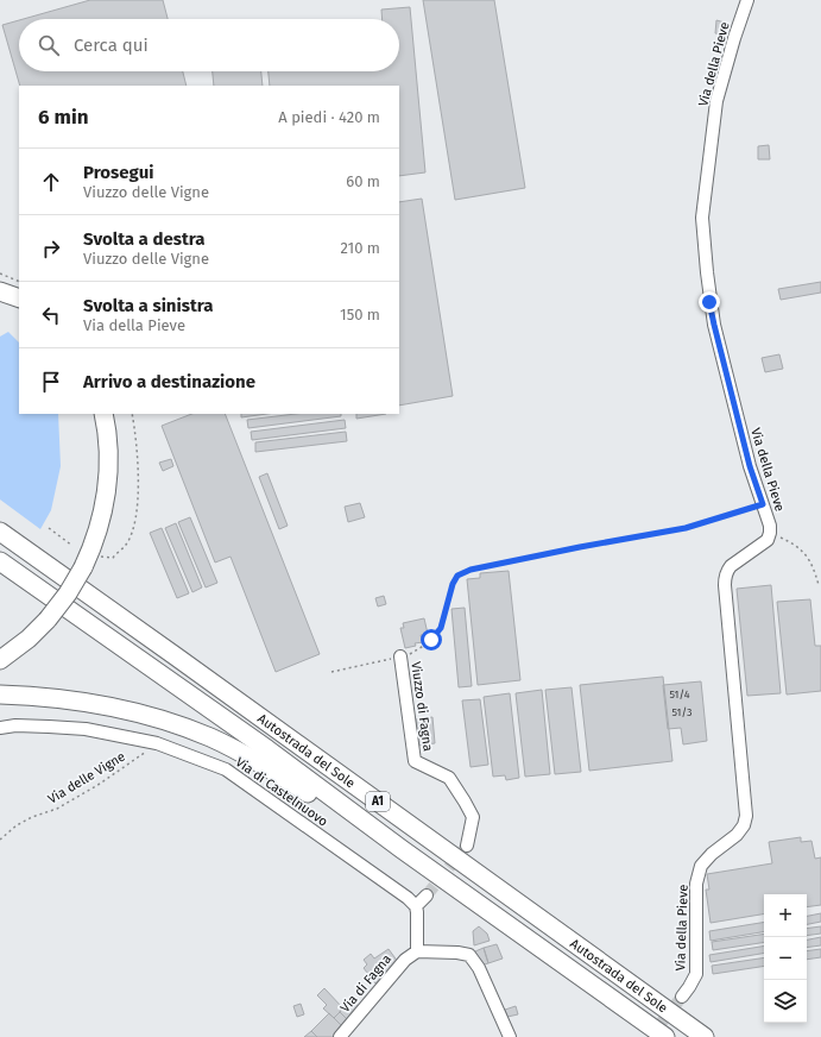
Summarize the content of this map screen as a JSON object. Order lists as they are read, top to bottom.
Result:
{
  "streets": {
    "highway": ["Autostrada del Sole", "A1"],
    "street": [
      "Via della Pieve",
      "Viuzzo di Fagna",
      "Via di Castelnuovo",
      "Via di Fagna"
    ],
    "path": ["Via delle Vigne"]
  },
  "crossings": [
    ["Via delle Vigne", "Via di Castelnuovo"]
  ],
  "house_numbers": ["51/4", "51/3"],
  "page": {
    "search": "Cerca qui",
    "heading": ["6 min", "A piedi · 420 m"],
    "list": [
      ["Prosegui", "Viuzzo delle Vigne", "60 m"],
      ["Svolta a destra", "Viuzzo delle Vigne", "210 m"],
      ["Svolta a sinistra", "Via della Pieve", "150 m"],
      "Arrivo a destinazione"
    ],
    "map_buttons": ["+", "−"]
  }
}
